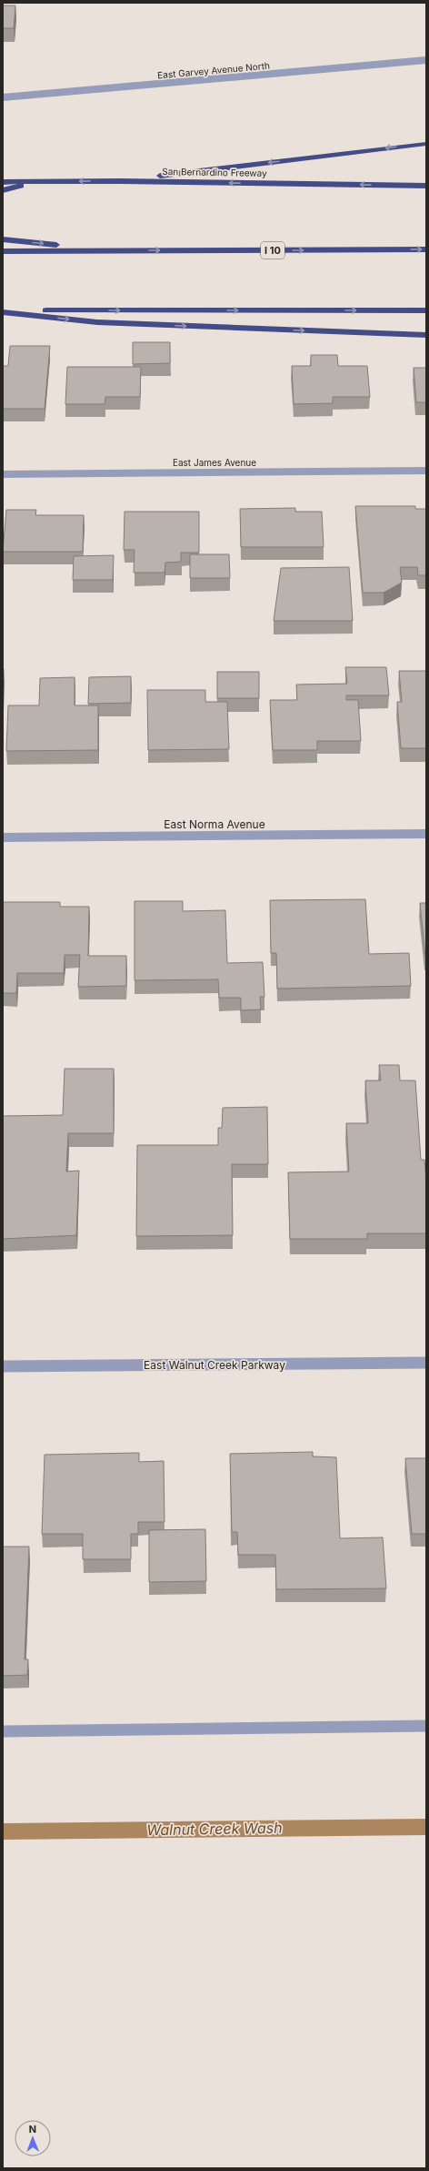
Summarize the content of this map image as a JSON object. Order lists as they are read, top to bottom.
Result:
{
  "streets": {
    "highway": ["San Bernardino Freeway", "I 10"],
    "street": [
      "East Garvey Avenue North",
      "East James Avenue",
      "East Norma Avenue",
      "East Walnut Creek Parkway"
    ]
  },
  "water": ["Walnut Creek Wash"],
  "north": "top"
}
